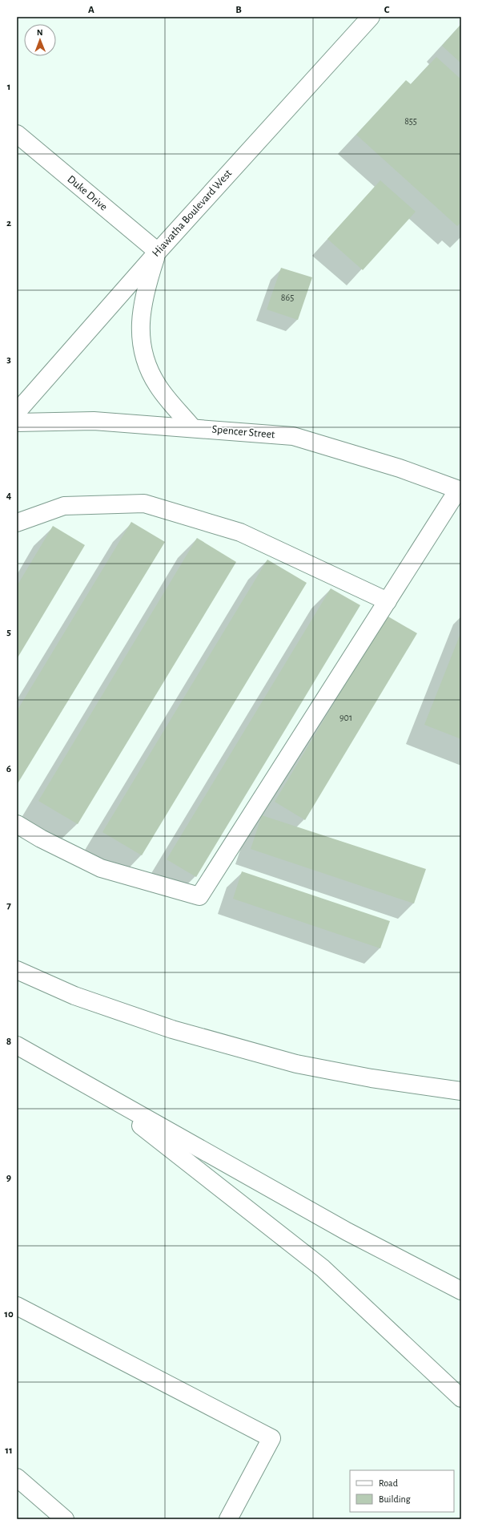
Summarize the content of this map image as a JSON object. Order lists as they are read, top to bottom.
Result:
{
  "streets": {
    "main road": ["Duke Drive", "Hiawatha Boulevard West", "Spencer Street"]
  },
  "crossings": [
    ["Duke Drive", "Hiawatha Boulevard West"]
  ],
  "house_numbers": ["855", "865", "901"],
  "legend": ["Road", "Building"],
  "north": "top",
  "grid": {
    "columns": ["A", "B", "C"],
    "rows": [
      "1",
      "2",
      "3",
      "4",
      "5",
      "6",
      "7",
      "8",
      "9",
      "10",
      "11"
    ]
  }
}
